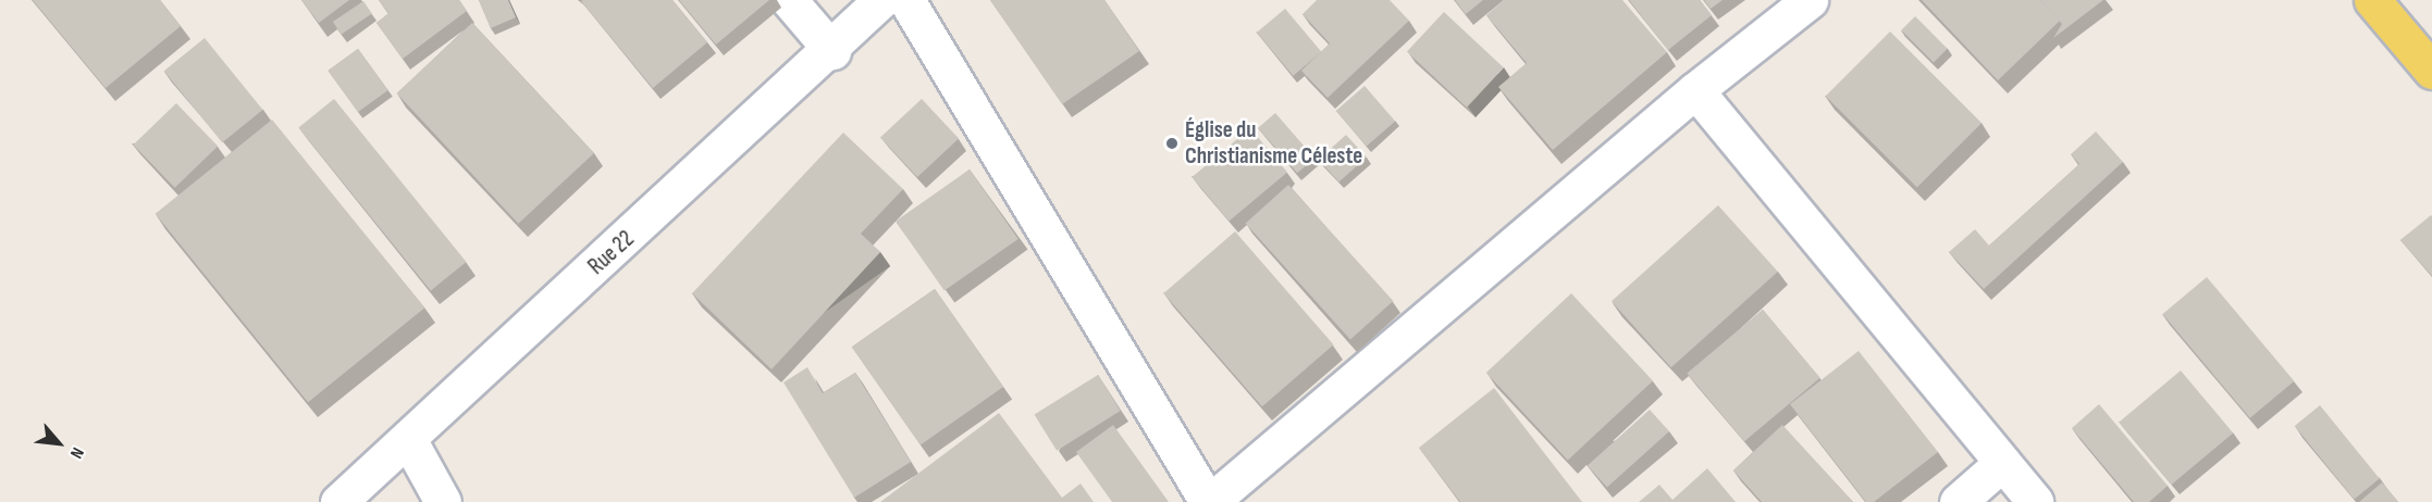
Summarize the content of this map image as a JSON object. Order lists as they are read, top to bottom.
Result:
{
  "streets": {
    "street": ["Rue 22"]
  },
  "places": ["Église du Christianisme Céleste"],
  "north": "bottom right"
}
